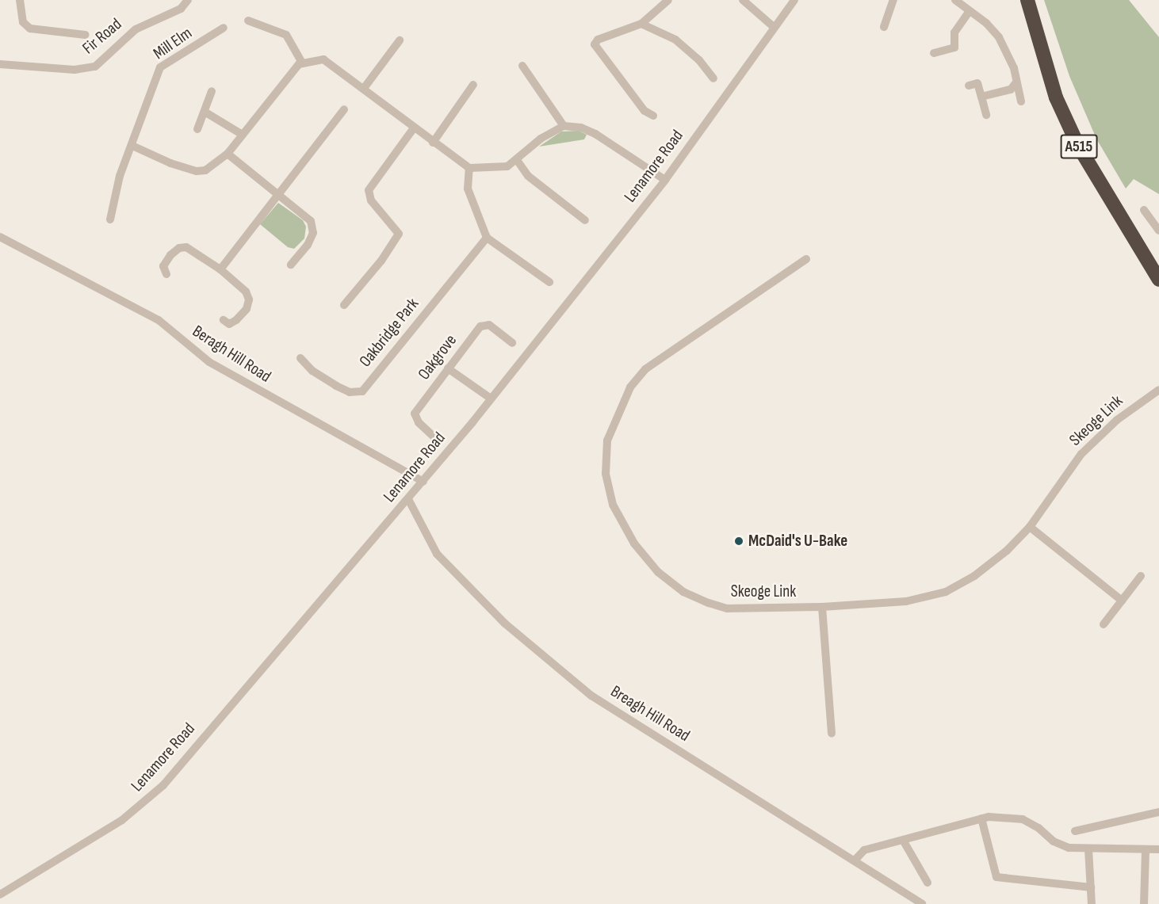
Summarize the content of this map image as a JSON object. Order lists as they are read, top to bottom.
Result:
{
  "streets": {
    "highway": ["A515"],
    "street": [
      "Fir Road",
      "Mill Elm",
      "Lenamore Road",
      "Oakbridge Park",
      "Beragh Hill Road",
      "Oakgrove",
      "Skeoge Link",
      "Breagh Hill Road"
    ]
  },
  "crossings": [
    ["Lenamore Road", "Beragh Hill Road"],
    ["Lenamore Road", "Breagh Hill Road"]
  ],
  "places": ["McDaid's U-Bake"]
}
